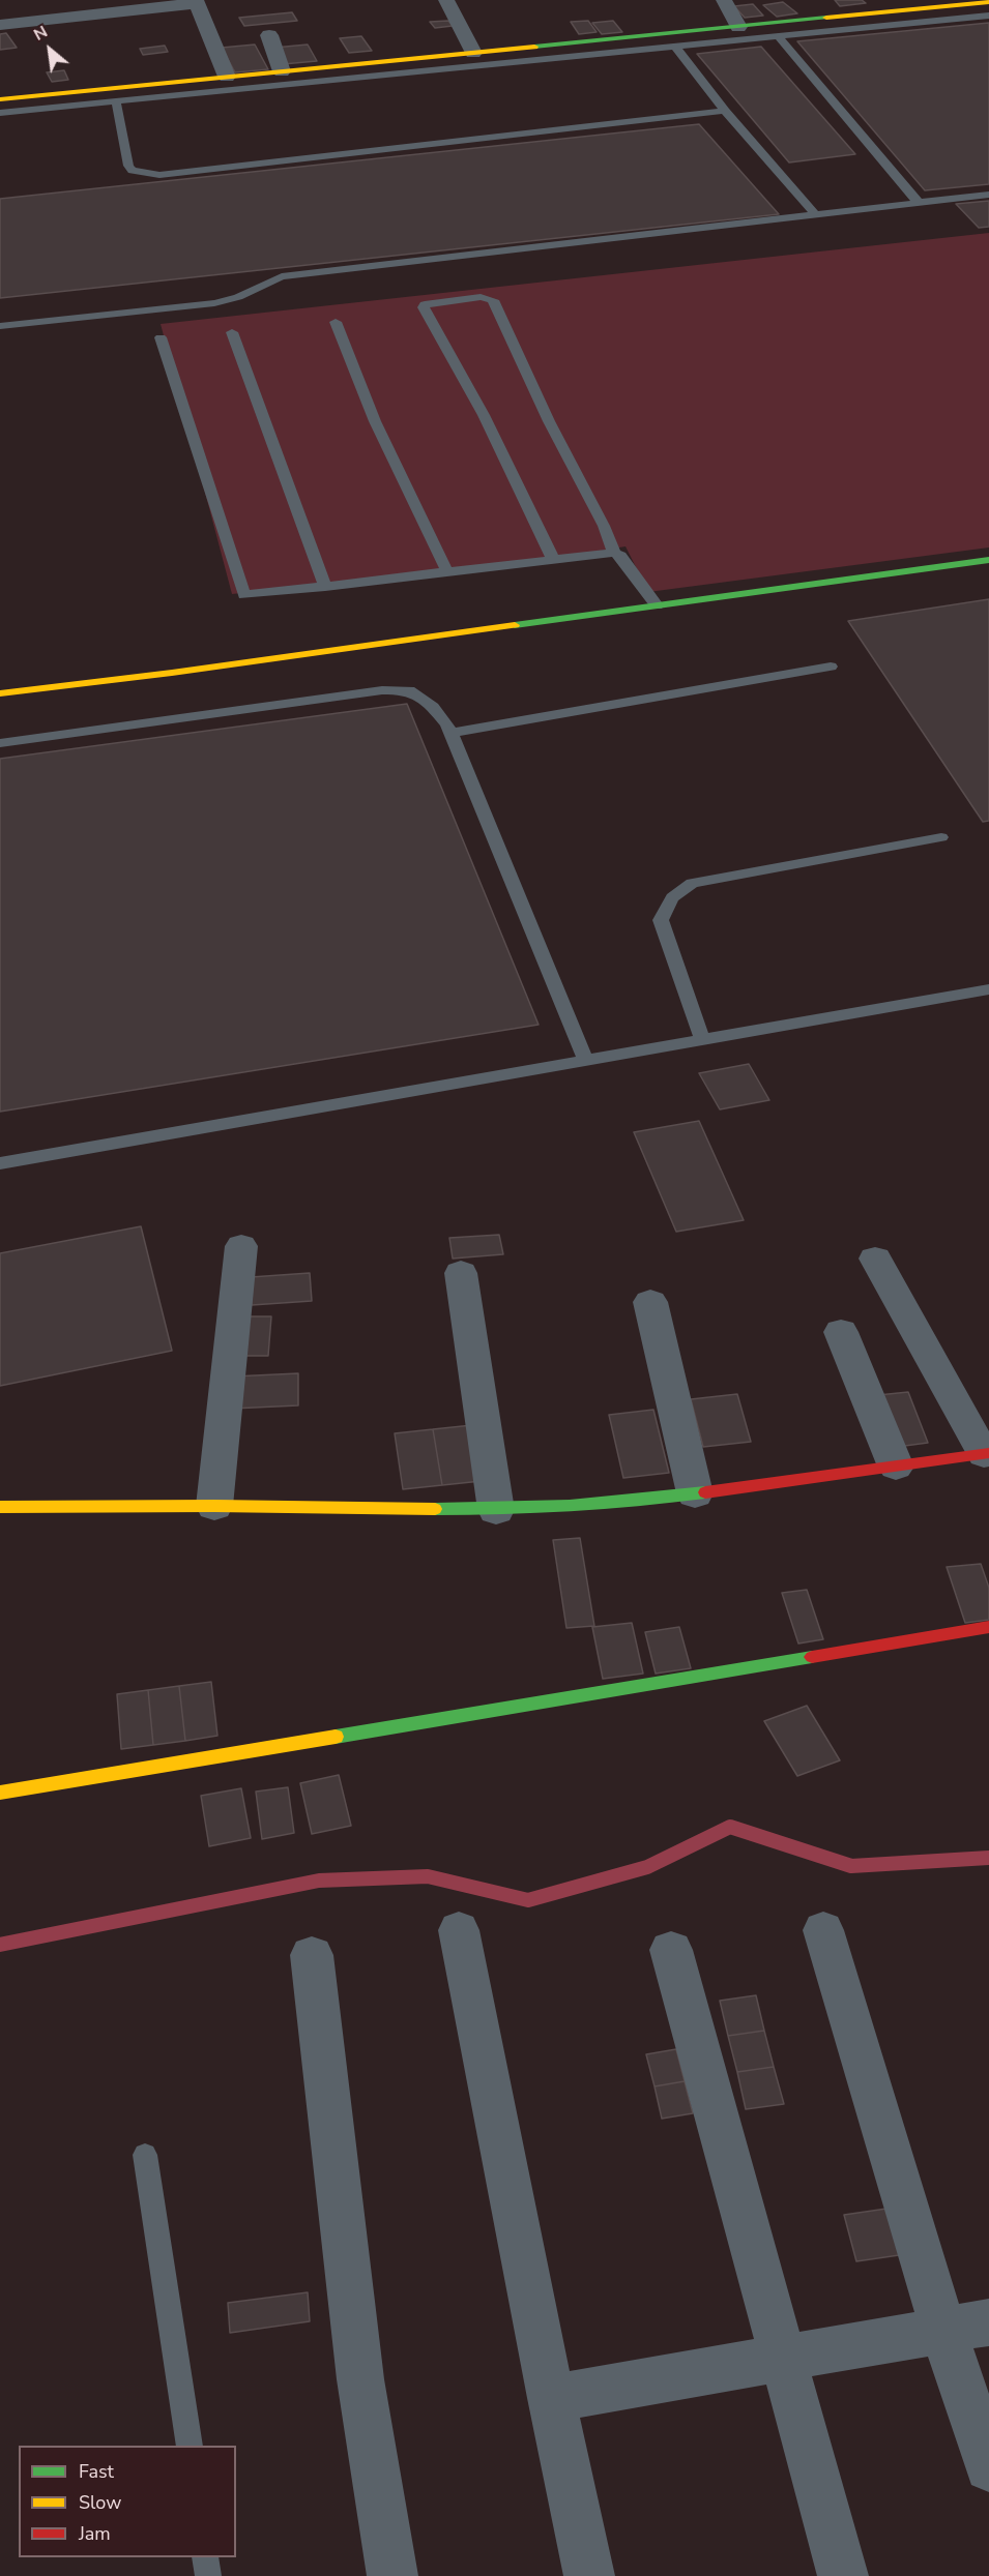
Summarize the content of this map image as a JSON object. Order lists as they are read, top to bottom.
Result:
{
  "legend": ["Fast", "Slow", "Jam"],
  "north": "top left"
}
